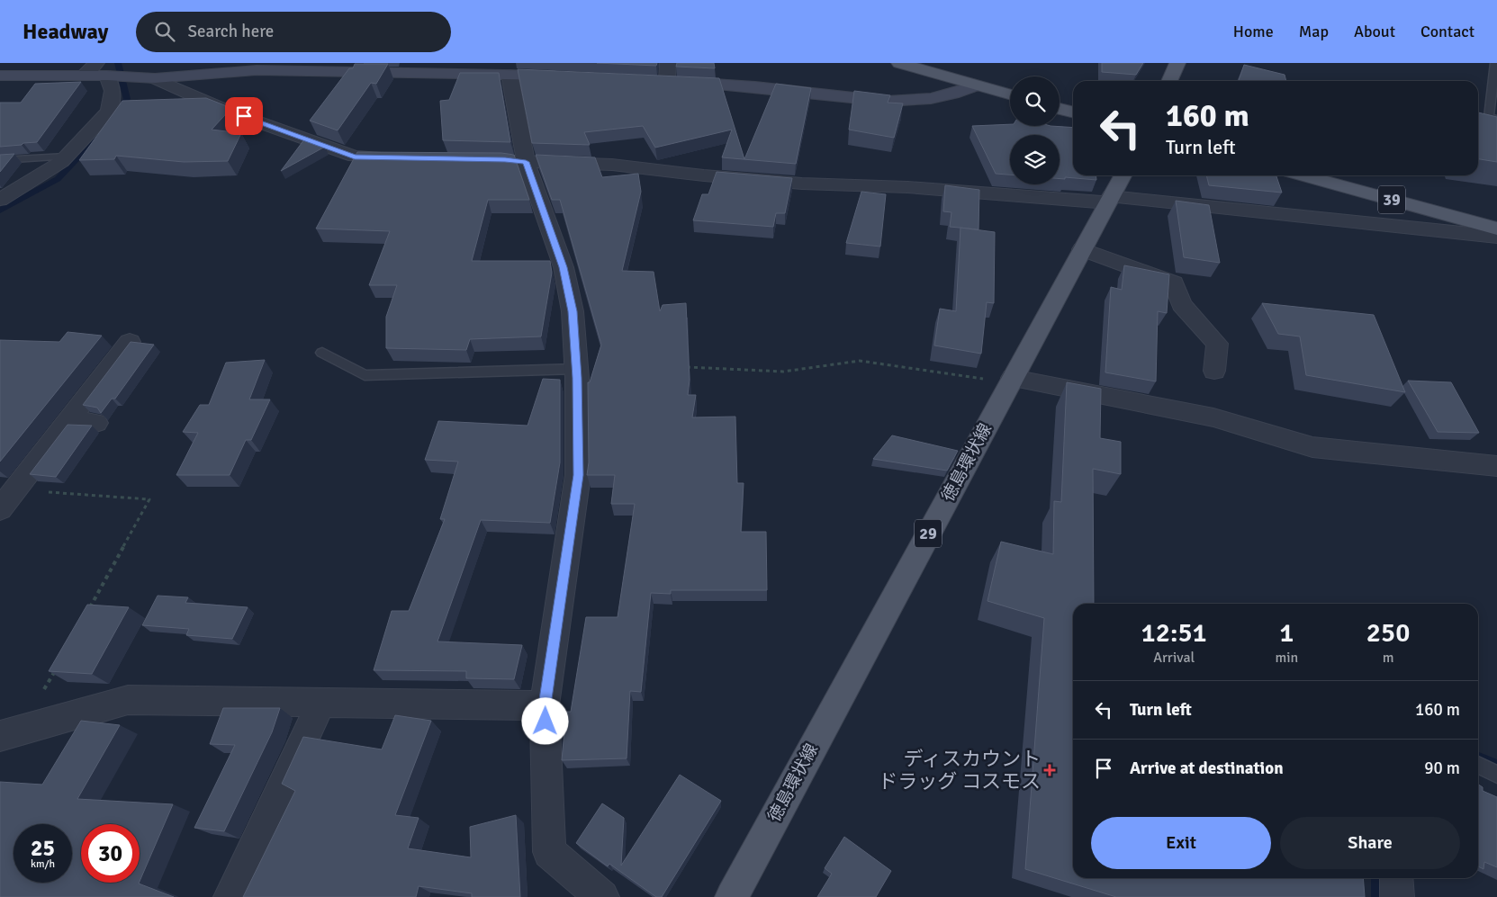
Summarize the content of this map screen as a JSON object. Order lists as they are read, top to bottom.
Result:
{
  "streets": {
    "main road": ["39", "徳島環状線", "29"]
  },
  "places": {
    "health": ["ディスカウント ドラッグ コスモス"]
  },
  "page": {
    "header": "Headway",
    "search": "Search here",
    "nav": [
      "Home",
      "Map",
      "About",
      "Contact"
    ],
    "turn": ["160 m", "Turn left"],
    "eta": [
      "12:51",
      "Arrival",
      "1",
      "min",
      "250",
      "m"
    ],
    "list": [
      {
        "name": "Turn left",
        "value": "160 m"
      },
      {
        "name": "Arrive at destination",
        "value": "90 m"
      }
    ],
    "buttons": ["Exit", "Share"],
    "speed": "25 km/h",
    "limit": "30"
  }
}
